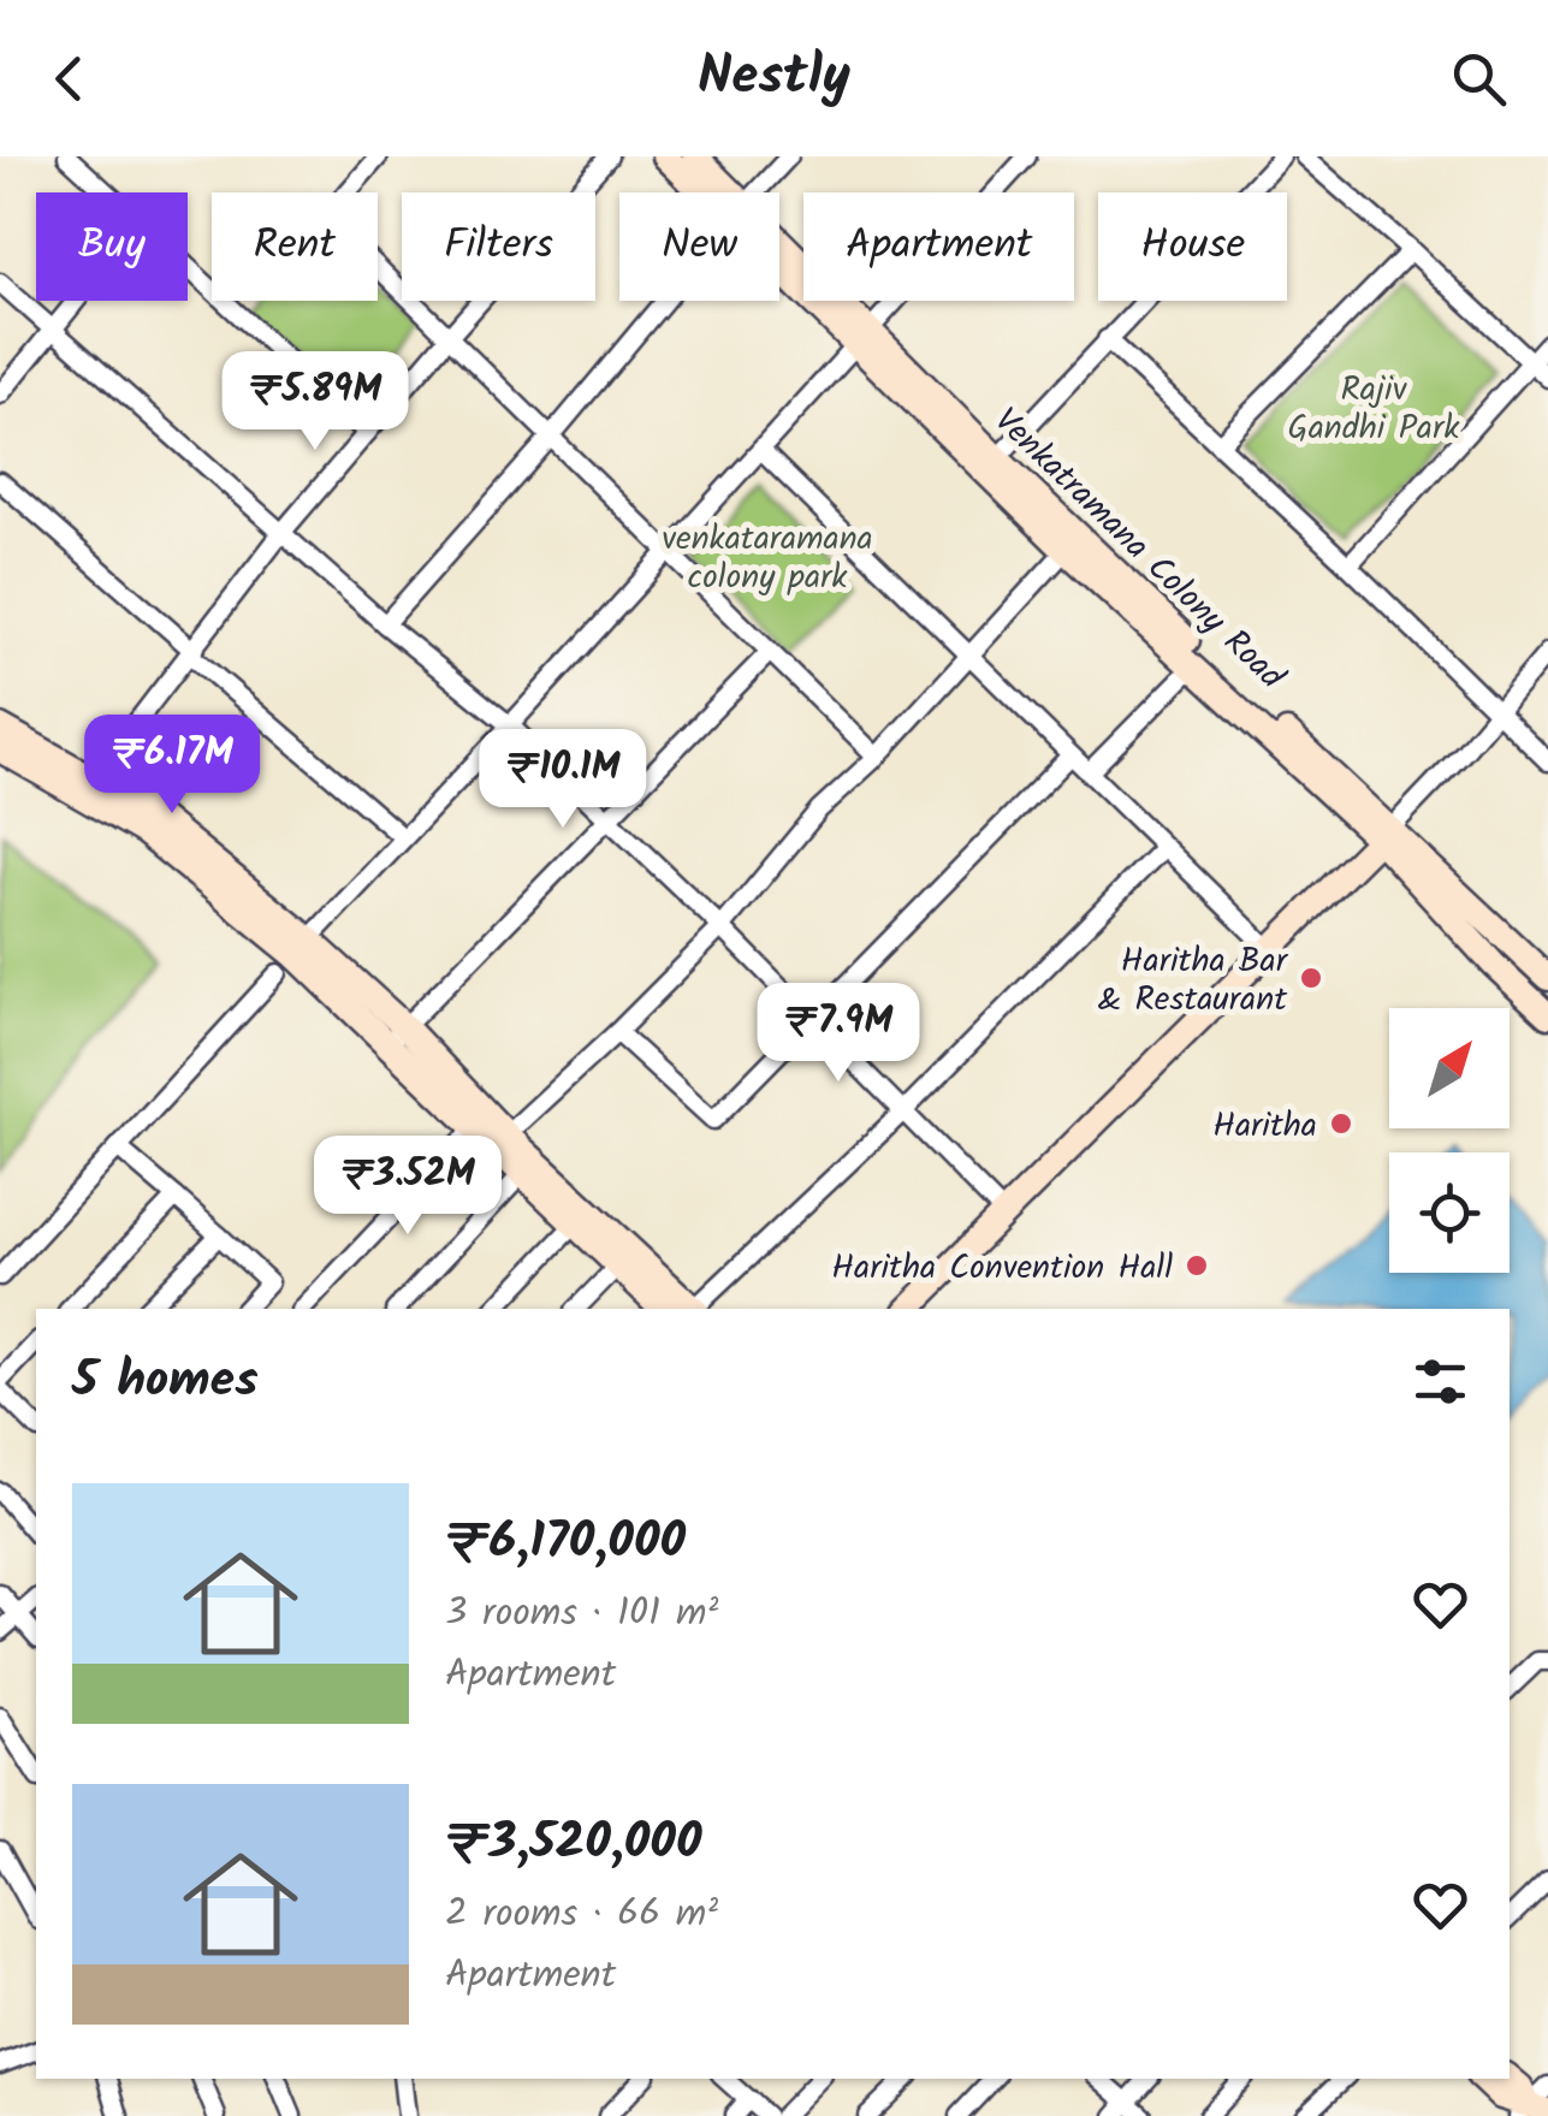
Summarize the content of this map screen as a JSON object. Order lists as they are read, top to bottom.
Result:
{
  "streets": {
    "main road": ["Venkatramana Colony Road"]
  },
  "parks": ["Rajiv Gandhi Park", "venkataramana colony park"],
  "places": ["Haritha Bar & Restaurant", "Haritha", "Haritha Convention Hall"],
  "north": "top right",
  "page": {
    "header": "Nestly",
    "chip": [
      "Buy",
      "Rent",
      "Filters",
      "New",
      "Apartment",
      "House"
    ],
    "price": [
      "₹5.89M",
      "₹6.17M",
      "₹10.1M",
      "₹7.9M",
      "₹3.52M"
    ],
    "heading": "5 homes",
    "list": [
      {
        "name": "₹6,170,000",
        "note": "3 rooms · 101 m² · Apartment"
      },
      {
        "name": "₹3,520,000",
        "note": "2 rooms · 66 m² · Apartment"
      }
    ]
  }
}
